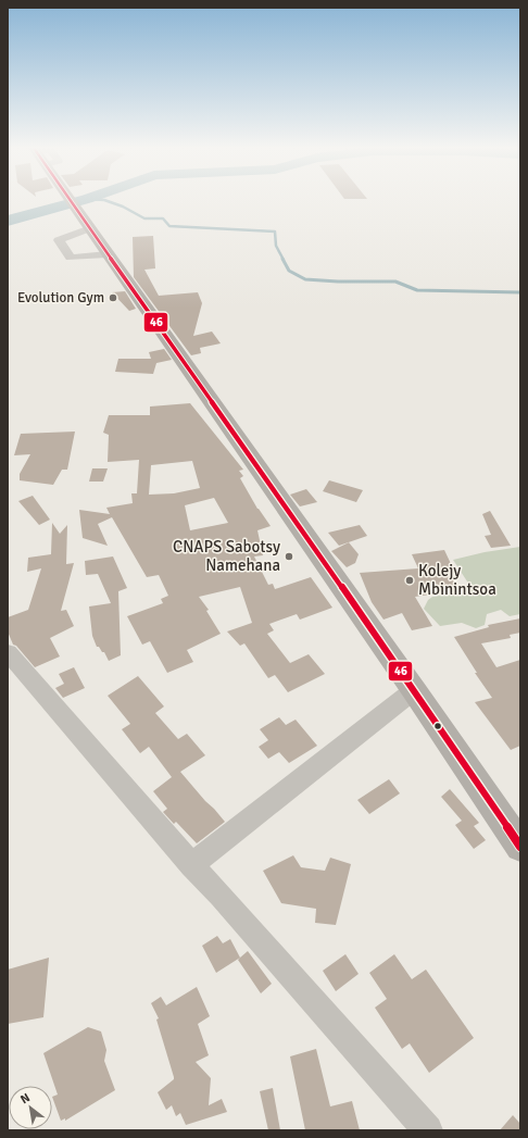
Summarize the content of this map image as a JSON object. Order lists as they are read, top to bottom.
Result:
{
  "places": ["Evolution Gym", "CNAPS Sabotsy Namehana", "Kolejy Mbinintsoa"],
  "lines": ["transit line 46"],
  "north": "top left"
}
